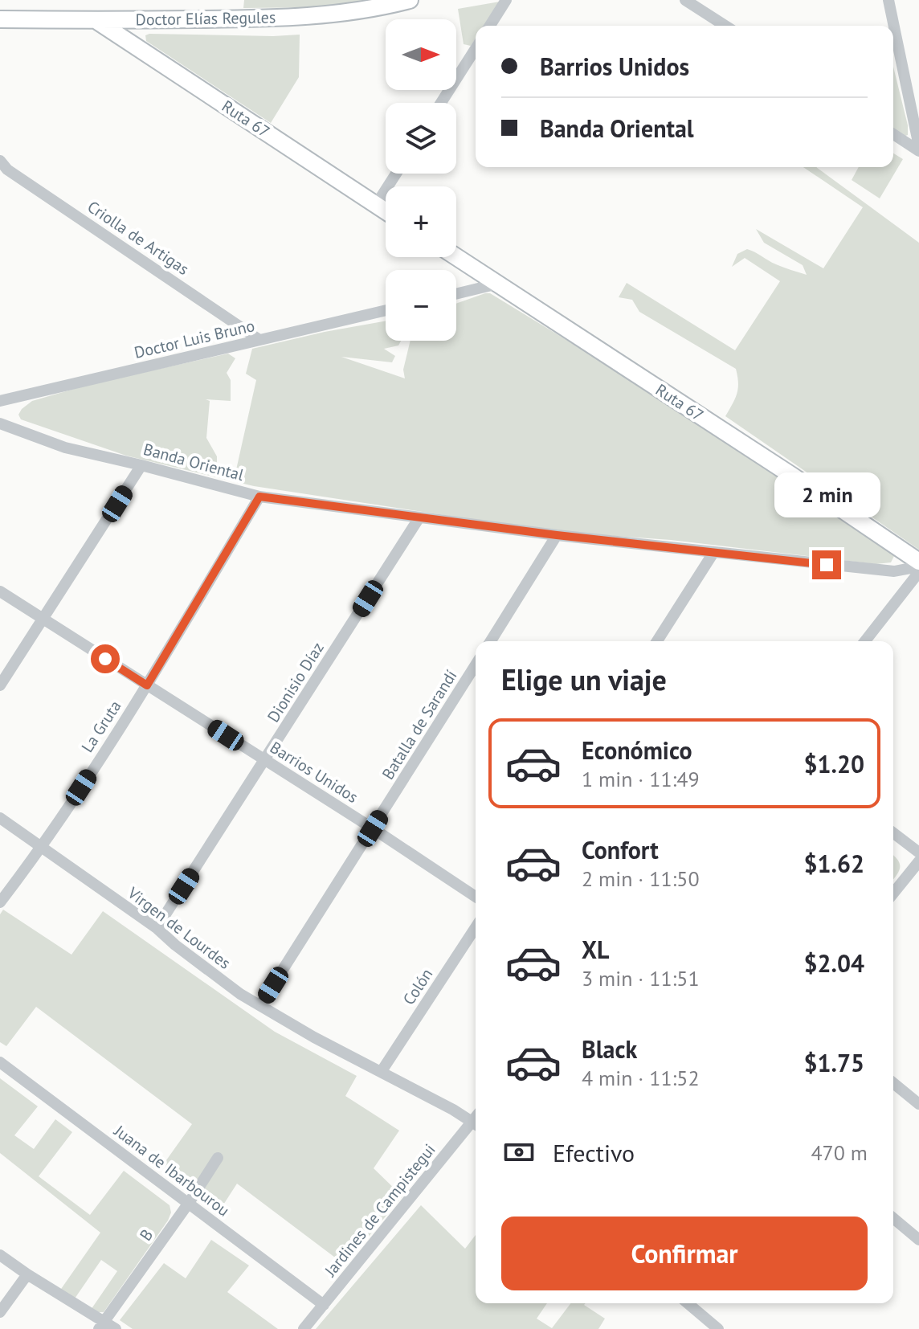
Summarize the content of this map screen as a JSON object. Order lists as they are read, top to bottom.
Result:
{
  "streets": {
    "street": [
      "Doctor Elías Regules",
      "Ruta 67",
      "Criolla de Artigas",
      "Doctor Luis Bruno",
      "Banda Oriental",
      "Dionisio Díaz",
      "Batalla de Sarandí",
      "La Gruta",
      "Barrios Unidos",
      "Virgen de Lourdes",
      "Colón",
      "Juana de Ibarbourou",
      "Jardines de Campistegui",
      "B"
    ]
  },
  "crossings": [
    ["Doctor Elías Regules", "Ruta 67"],
    ["Ruta 67", "Banda Oriental"],
    ["Criolla de Artigas", "Doctor Luis Bruno"],
    ["Banda Oriental", "Dionisio Díaz"],
    ["Banda Oriental", "La Gruta"],
    ["Dionisio Díaz", "Barrios Unidos"],
    ["Dionisio Díaz", "Virgen de Lourdes"],
    ["Batalla de Sarandí", "Barrios Unidos"],
    ["Batalla de Sarandí", "Virgen de Lourdes"],
    ["La Gruta", "Barrios Unidos"],
    ["La Gruta", "Virgen de Lourdes"],
    ["Virgen de Lourdes", "Colón"],
    ["Juana de Ibarbourou", "Jardines de Campistegui"],
    ["Juana de Ibarbourou", "B"]
  ],
  "north": "right",
  "page": {
    "map_buttons": ["+", "−"],
    "banner": ["Barrios Unidos", "Banda Oriental"],
    "bubble": "2 min",
    "heading": "Elige un viaje",
    "list": [
      {
        "name": "Económico",
        "note": "1 min · 11:49",
        "value": "$1.20"
      },
      {
        "name": "Confort",
        "note": "2 min · 11:50",
        "value": "$1.62"
      },
      {
        "name": "XL",
        "note": "3 min · 11:51",
        "value": "$2.04"
      },
      {
        "name": "Black",
        "note": "4 min · 11:52",
        "value": "$1.75"
      }
    ],
    "pay": ["Efectivo", "470 m"],
    "buttons": "Confirmar"
  }
}
